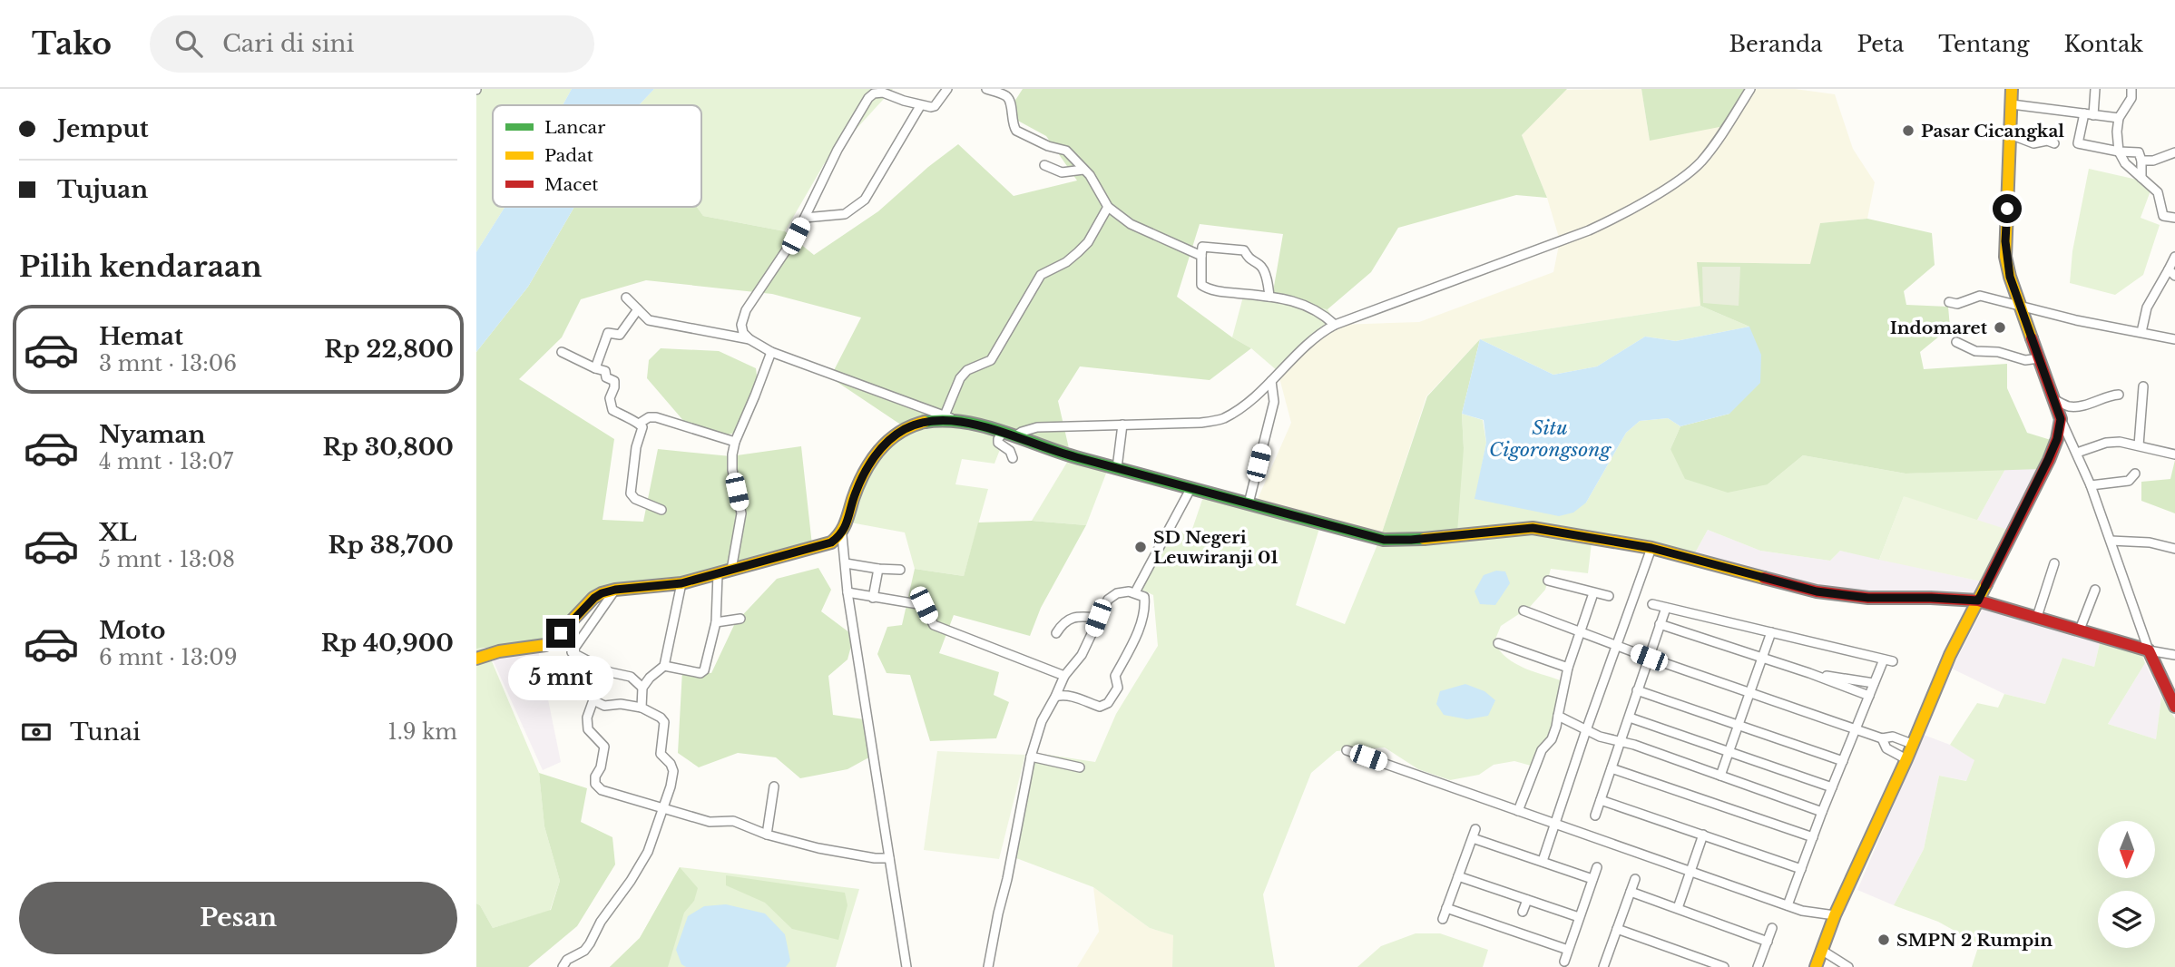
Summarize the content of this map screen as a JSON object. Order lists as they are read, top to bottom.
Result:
{
  "water": ["Situ Cigorongsong"],
  "places": [
    "Pasar Cicangkal",
    "Indomaret",
    "SD Negeri Leuwiranji 01",
    "SMPN 2 Rumpin"
  ],
  "legend": ["Lancar", "Padat", "Macet"],
  "north": "bottom",
  "page": {
    "header": "Tako",
    "search": "Cari di sini",
    "nav": [
      "Beranda",
      "Peta",
      "Tentang",
      "Kontak"
    ],
    "banner": ["Jemput", "Tujuan"],
    "heading": "Pilih kendaraan",
    "list": [
      {
        "name": "Hemat",
        "note": "3 mnt · 13:06",
        "value": "Rp 22,800"
      },
      {
        "name": "Nyaman",
        "note": "4 mnt · 13:07",
        "value": "Rp 30,800"
      },
      {
        "name": "XL",
        "note": "5 mnt · 13:08",
        "value": "Rp 38,700"
      },
      {
        "name": "Moto",
        "note": "6 mnt · 13:09",
        "value": "Rp 40,900"
      }
    ],
    "bubble": "5 mnt",
    "pay": ["Tunai", "1.9 km"],
    "buttons": "Pesan"
  }
}
